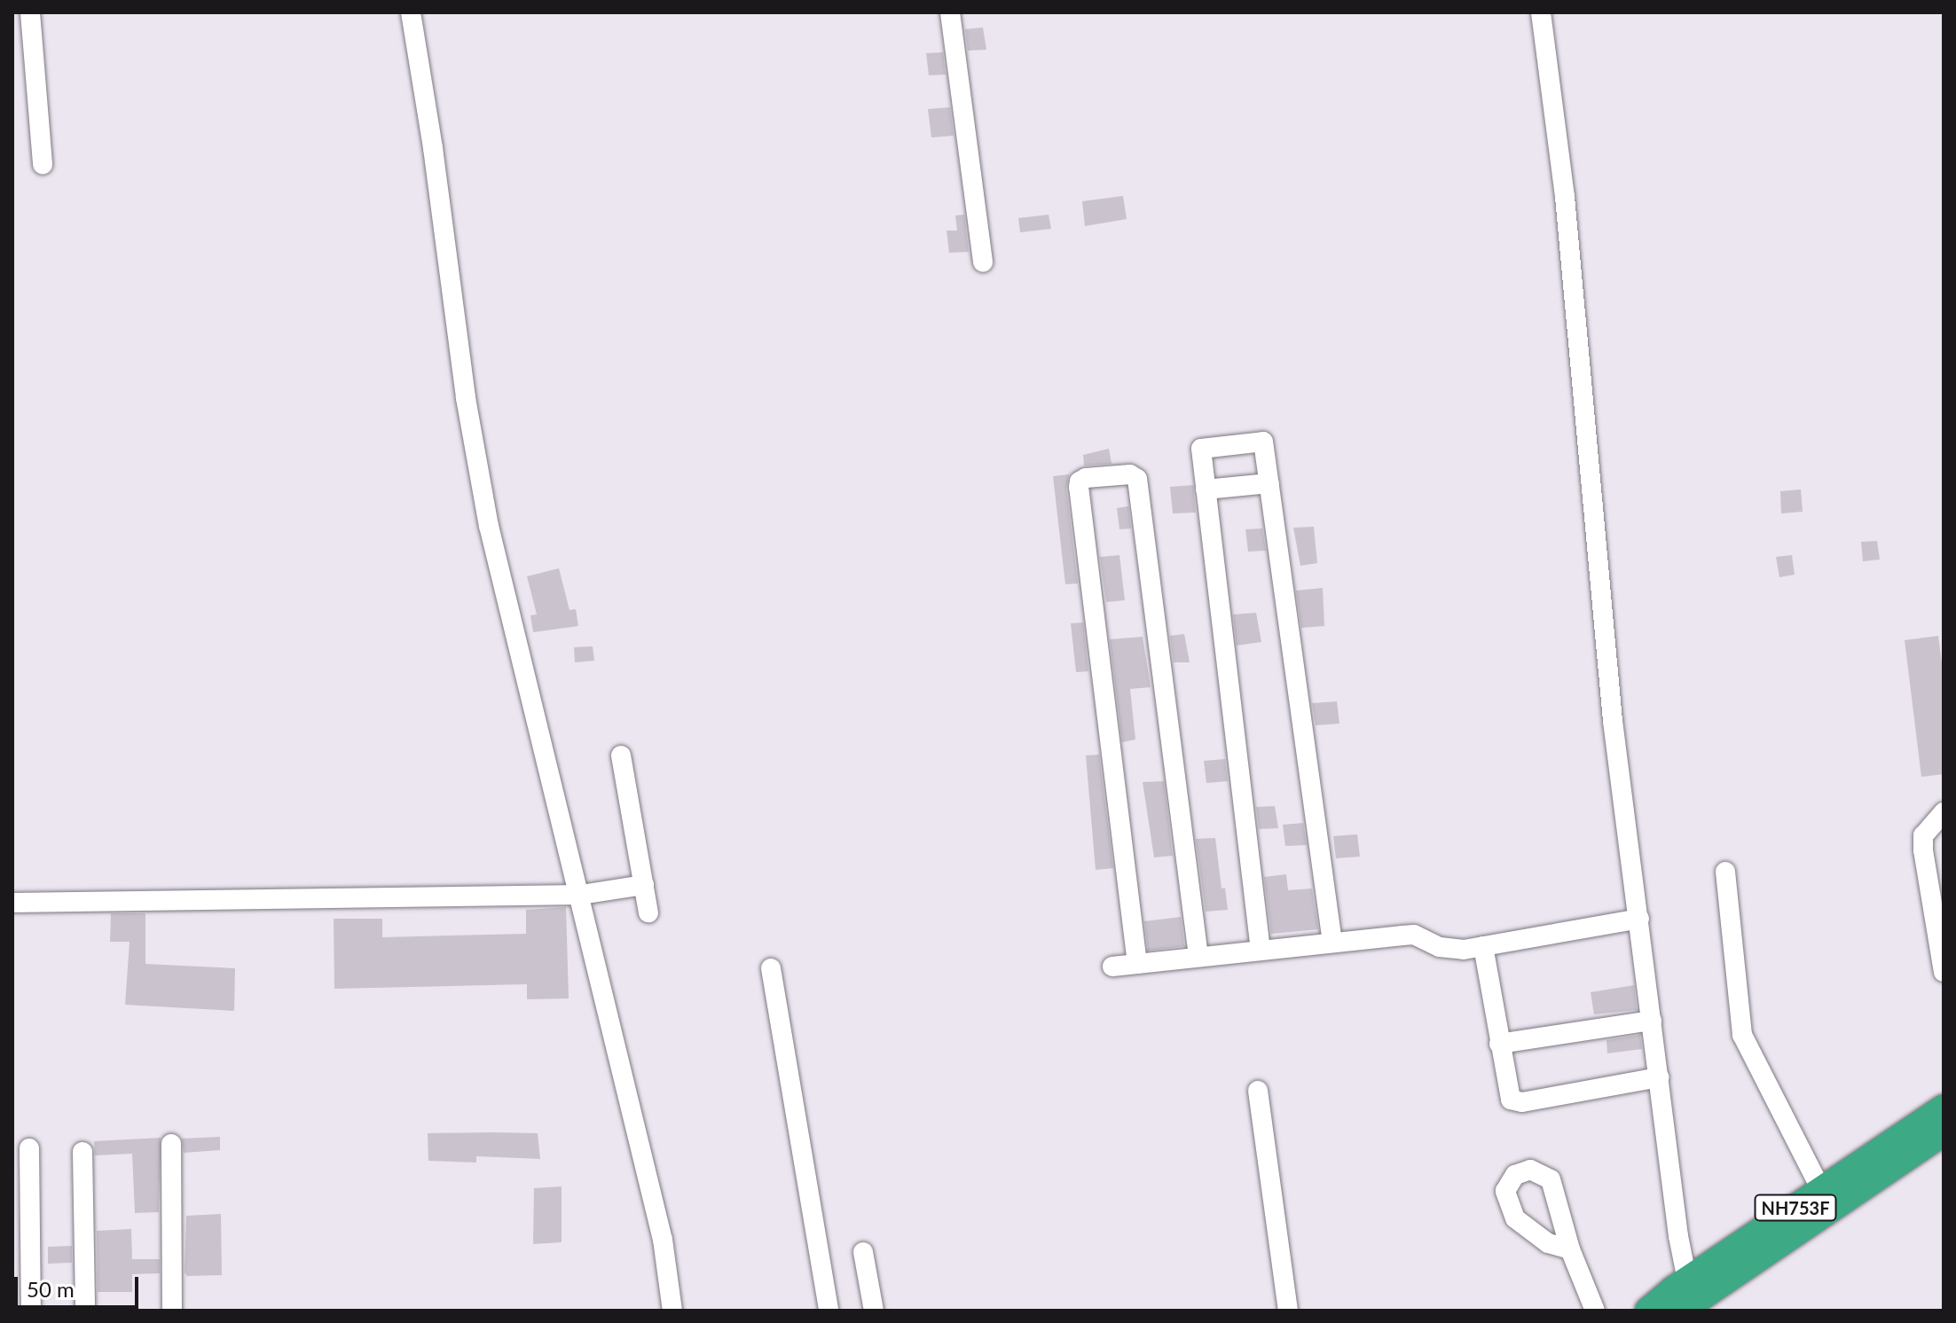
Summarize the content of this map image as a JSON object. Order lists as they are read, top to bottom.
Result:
{
  "streets": {
    "highway": ["NH753F"]
  },
  "scale_bar": "50 m"
}
